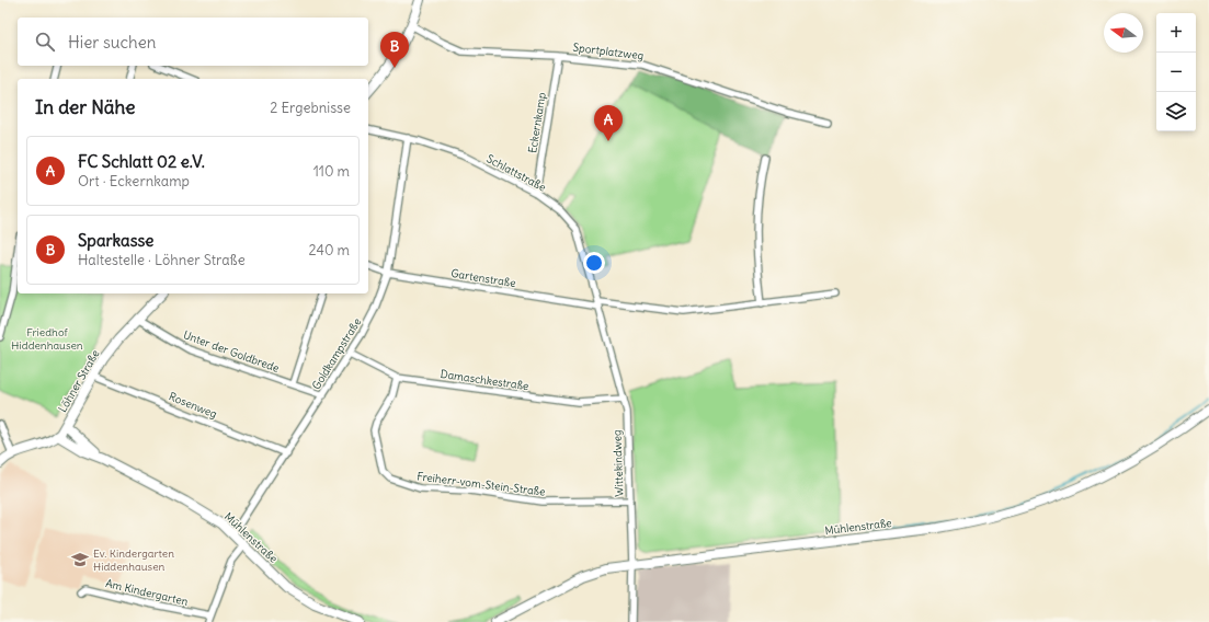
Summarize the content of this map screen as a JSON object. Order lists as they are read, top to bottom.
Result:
{
  "streets": {
    "street": [
      "Sportplatzweg",
      "Eckernkamp",
      "Schlattstraße",
      "Gartenstraße",
      "Unter der Goldbrede",
      "Goldkampstraße",
      "Damaschkestraße",
      "Löhner Straße",
      "Rosenweg",
      "Wittekindweg",
      "Freiherr-vom-Stein-Straße",
      "Mühlenstraße",
      "Am Kindergarten"
    ]
  },
  "crossings": [
    ["Sportplatzweg", "Eckernkamp"],
    ["Eckernkamp", "Schlattstraße"],
    ["Schlattstraße", "Gartenstraße"],
    ["Schlattstraße", "Goldkampstraße"],
    ["Schlattstraße", "Wittekindweg"],
    ["Gartenstraße", "Goldkampstraße"],
    ["Gartenstraße", "Wittekindweg"],
    ["Unter der Goldbrede", "Goldkampstraße"],
    ["Unter der Goldbrede", "Löhner Straße"],
    ["Goldkampstraße", "Damaschkestraße"],
    ["Goldkampstraße", "Rosenweg"],
    ["Goldkampstraße", "Mühlenstraße"],
    ["Damaschkestraße", "Wittekindweg"],
    ["Damaschkestraße", "Freiherr-vom-Stein-Straße"],
    ["Löhner Straße", "Rosenweg"],
    ["Löhner Straße", "Mühlenstraße"],
    ["Wittekindweg", "Freiherr-vom-Stein-Straße"],
    ["Wittekindweg", "Mühlenstraße"]
  ],
  "parks": ["Friedhof Hiddenhausen"],
  "places": {
    "school or university": ["Ev. Kindergarten Hiddenhausen"]
  },
  "north": "left",
  "page": {
    "map_buttons": ["+", "−"],
    "search": "Hier suchen",
    "pins": ["B", "A"],
    "heading": ["In der Nähe", "2 Ergebnisse"],
    "list": [
      {
        "mark": "A",
        "name": "FC Schlatt 02 e.V.",
        "note": "Ort · Eckernkamp",
        "value": "110 m"
      },
      {
        "mark": "B",
        "name": "Sparkasse",
        "note": "Haltestelle · Löhner Straße",
        "value": "240 m"
      }
    ]
  }
}
